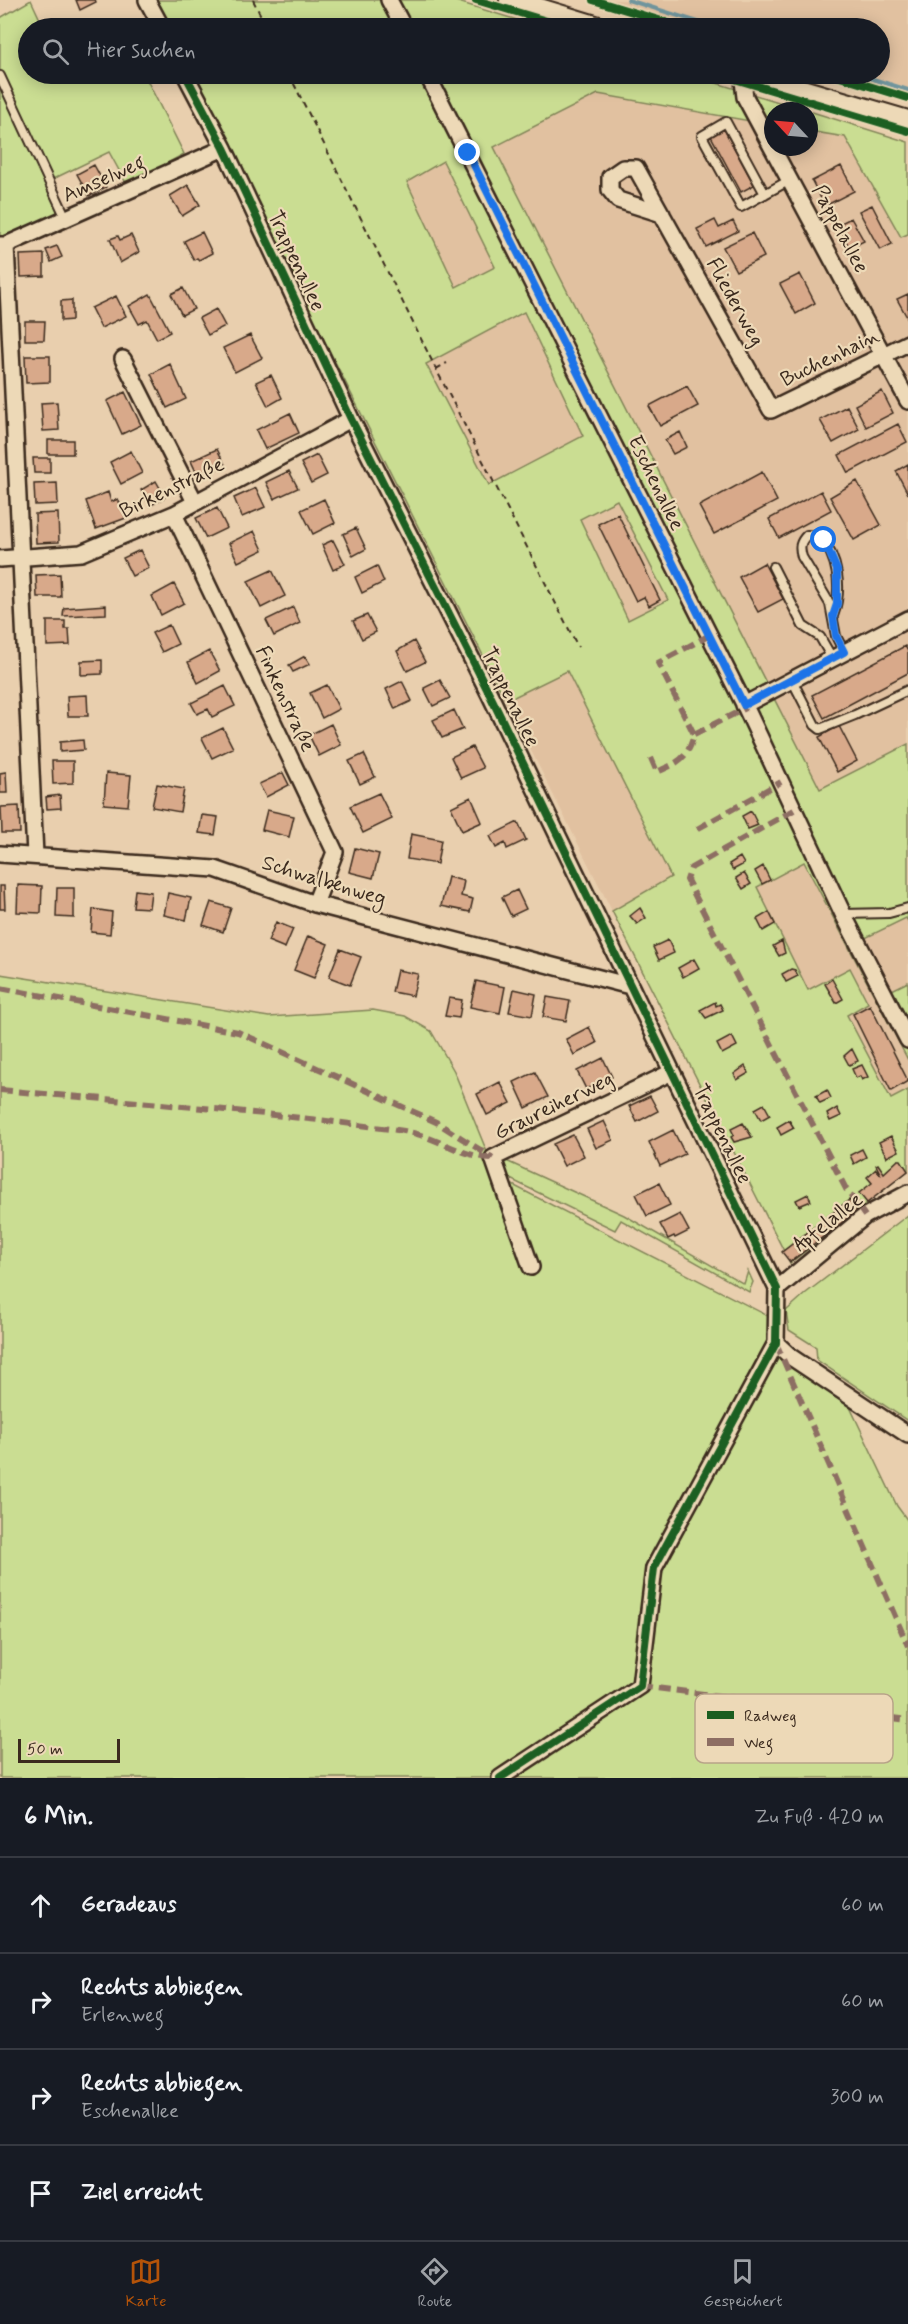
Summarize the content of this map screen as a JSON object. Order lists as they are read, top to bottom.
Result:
{
  "streets": {
    "street": [
      "Amselweg",
      "Pappelallee",
      "Trappenallee",
      "Fliederweg",
      "Buchenhain",
      "Eschenallee",
      "Birkenstraße",
      "Finkenstraße",
      "Schwalbenweg",
      "Graureiherweg",
      "Apfelallee"
    ]
  },
  "crossings": [
    ["Amselweg", "Trappenallee"],
    ["Pappelallee", "Buchenhain"],
    ["Trappenallee", "Birkenstraße"],
    ["Trappenallee", "Schwalbenweg"],
    ["Trappenallee", "Graureiherweg"],
    ["Trappenallee", "Apfelallee"],
    ["Fliederweg", "Buchenhain"],
    ["Birkenstraße", "Finkenstraße"],
    ["Finkenstraße", "Schwalbenweg"]
  ],
  "legend": ["Radweg", "Weg"],
  "scale_bar": "50 m",
  "north": "top left",
  "page": {
    "search": "Hier suchen",
    "scale": "50 m",
    "heading": ["6 Min.", "Zu Fuß · 420 m"],
    "list": [
      ["Geradeaus", "60 m"],
      ["Rechts abbiegen", "Erlenweg", "60 m"],
      ["Rechts abbiegen", "Eschenallee", "300 m"],
      "Ziel erreicht"
    ],
    "nav": ["Karte", "Route", "Gespeichert"]
  }
}
